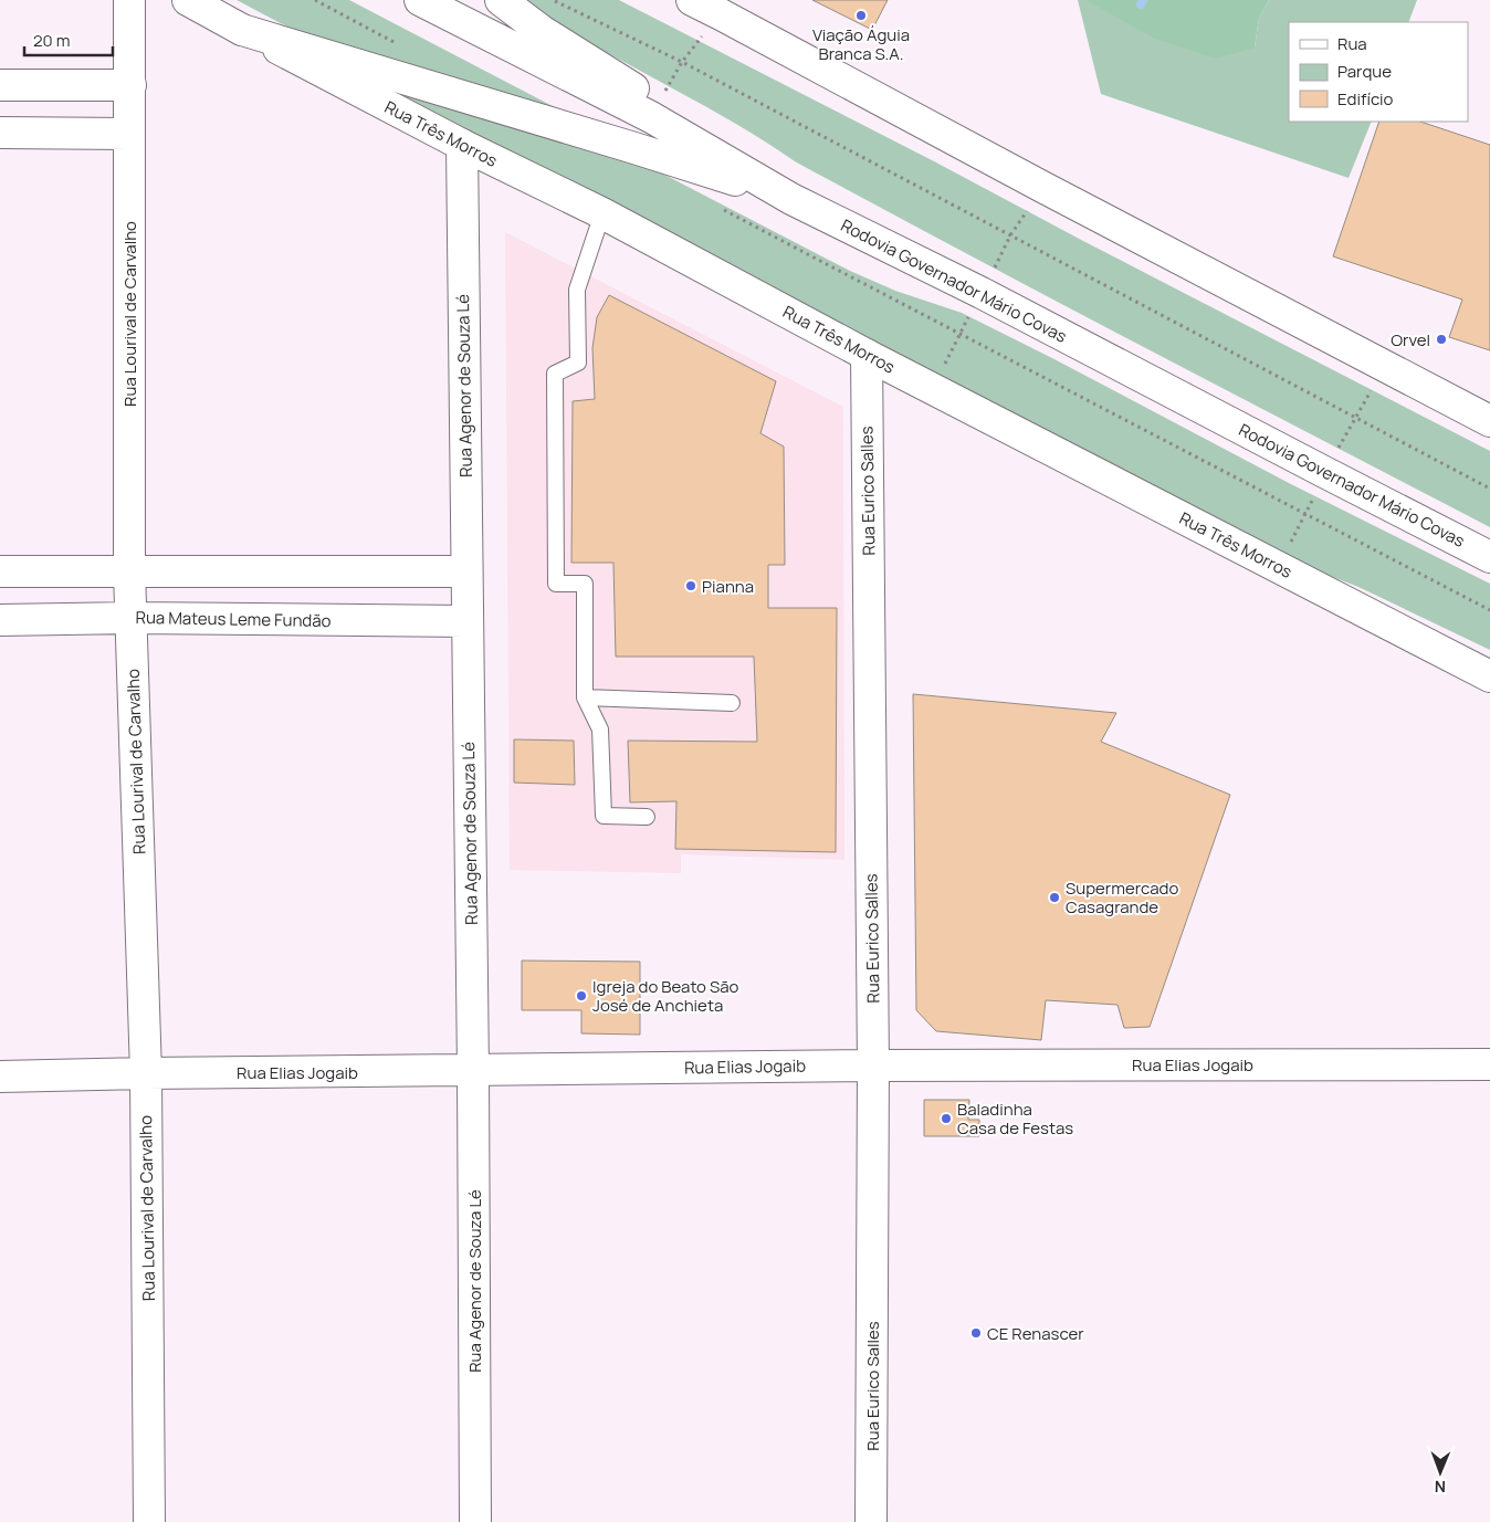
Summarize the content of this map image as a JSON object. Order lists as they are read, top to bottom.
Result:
{
  "streets": {
    "main road": [
      "Rua Três Morros",
      "Rodovia Governador Mário Covas",
      "Rua Lourival de Carvalho",
      "Rua Agenor de Souza Lé",
      "Rua Eurico Salles",
      "Rua Mateus Leme Fundão",
      "Rua Elias Jogaib"
    ]
  },
  "crossings": [
    ["Rua Três Morros", "Rua Agenor de Souza Lé"],
    ["Rua Três Morros", "Rua Eurico Salles"],
    ["Rua Lourival de Carvalho", "Rua Mateus Leme Fundão"],
    ["Rua Lourival de Carvalho", "Rua Elias Jogaib"],
    ["Rua Agenor de Souza Lé", "Rua Mateus Leme Fundão"],
    ["Rua Agenor de Souza Lé", "Rua Elias Jogaib"],
    ["Rua Eurico Salles", "Rua Elias Jogaib"]
  ],
  "places": [
    "Viação Águia Branca S.A.",
    "Orvel",
    "Pianna",
    "Supermercado Casagrande",
    "Igreja do Beato São José de Anchieta",
    "Baladinha Casa de Festas",
    "CE Renascer"
  ],
  "legend": ["Rua", "Parque", "Edifício"],
  "scale_bar": "20 m",
  "north": "bottom"
}
